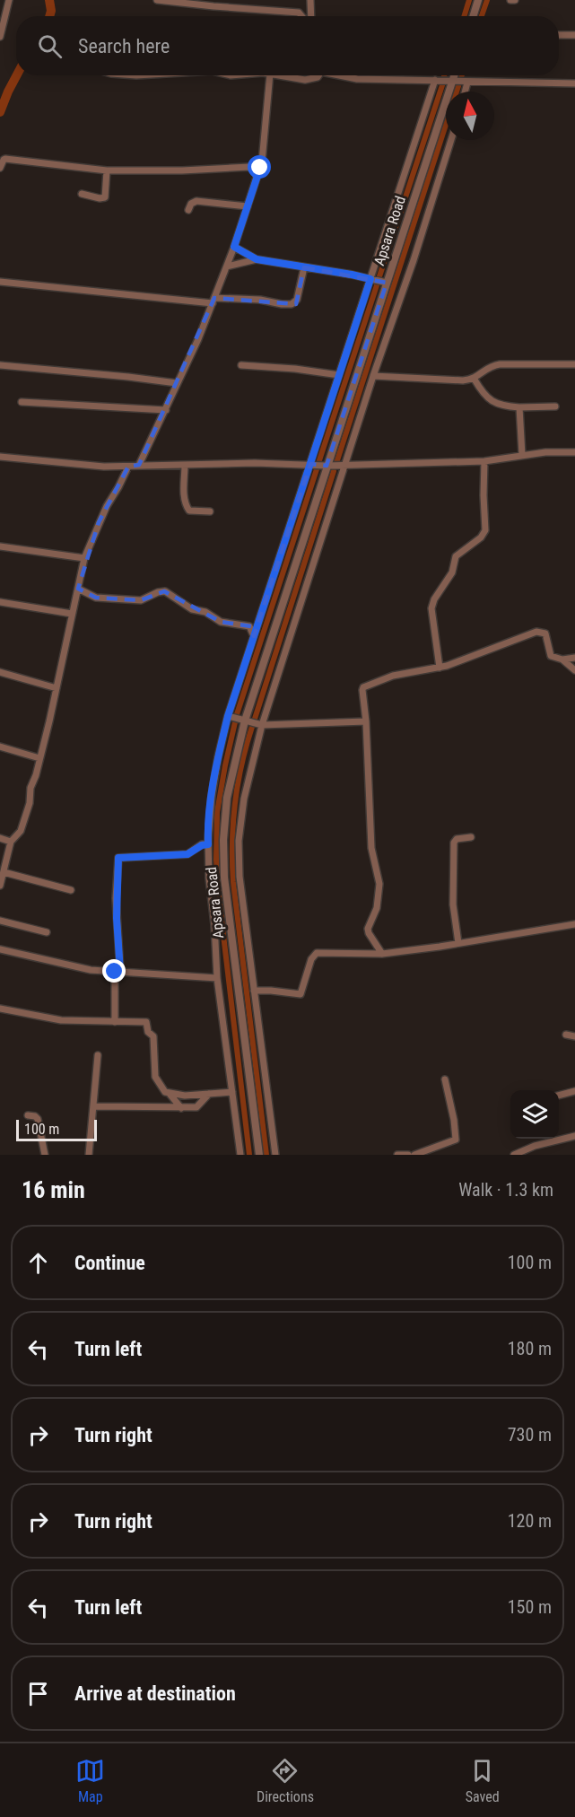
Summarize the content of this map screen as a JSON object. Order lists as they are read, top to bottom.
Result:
{
  "streets": {
    "street": ["Apsara Road"]
  },
  "scale_bar": "100 m",
  "north": "top",
  "page": {
    "search": "Search here",
    "scale": "100 m",
    "heading": ["16 min", "Walk · 1.3 km"],
    "list": [
      ["Continue", "100 m"],
      ["Turn left", "180 m"],
      ["Turn right", "730 m"],
      ["Turn right", "120 m"],
      ["Turn left", "150 m"],
      "Arrive at destination"
    ],
    "nav": ["Map", "Directions", "Saved"]
  }
}
